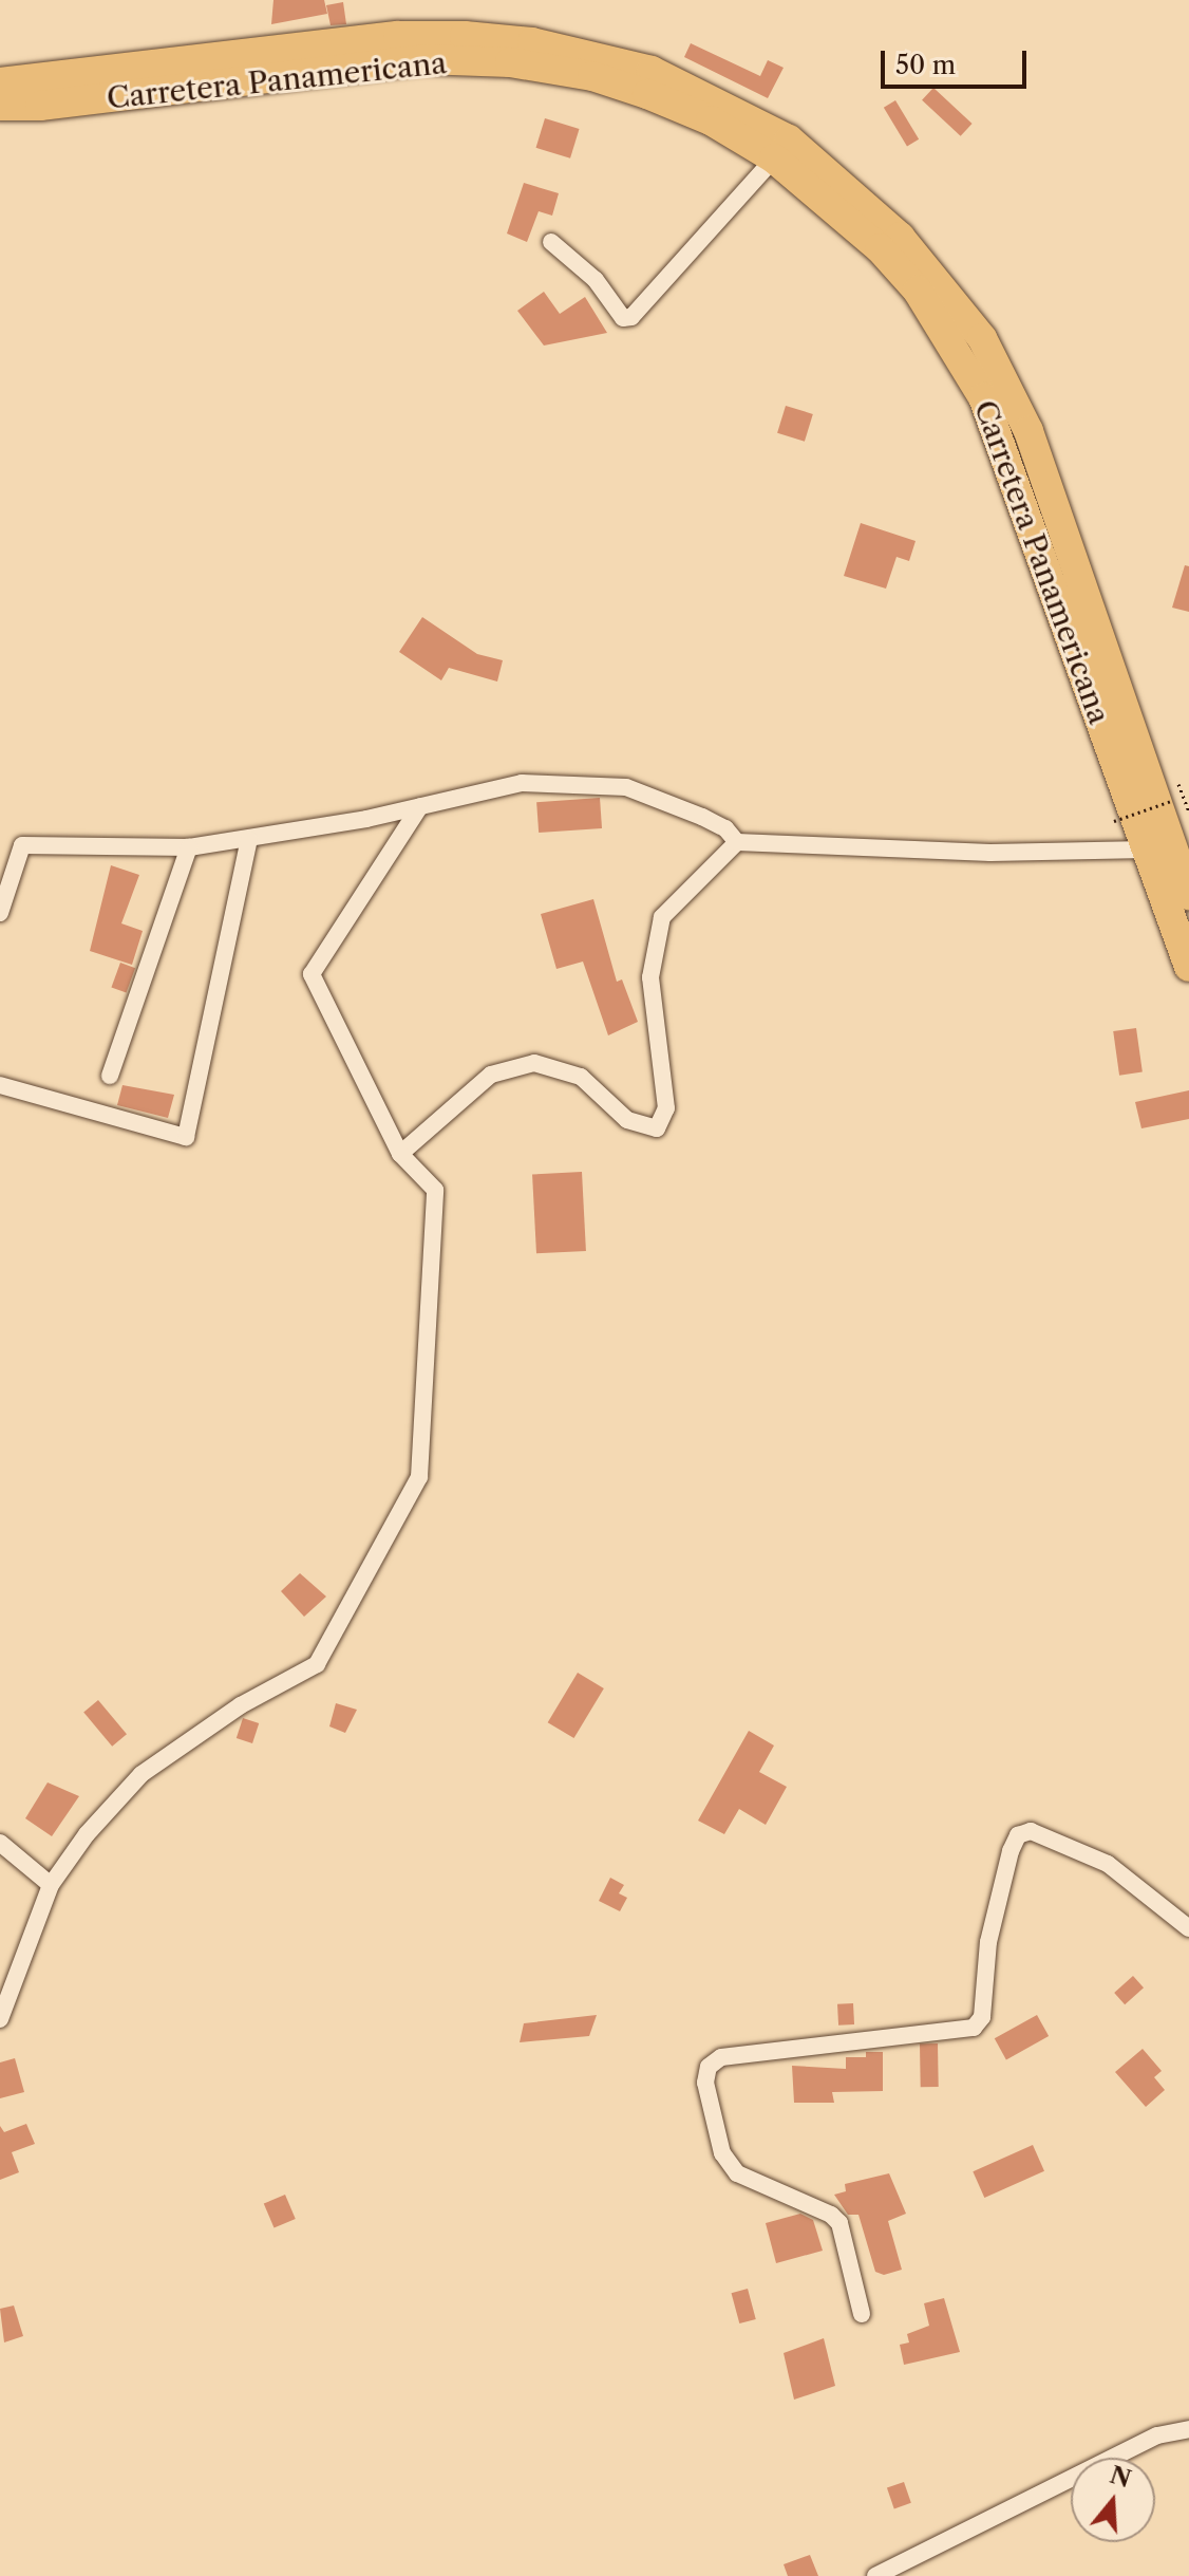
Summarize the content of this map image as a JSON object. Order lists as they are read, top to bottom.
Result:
{
  "streets": {
    "highway": ["Carretera Panamericana"]
  },
  "scale_bar": "50 m",
  "north": "top"
}
